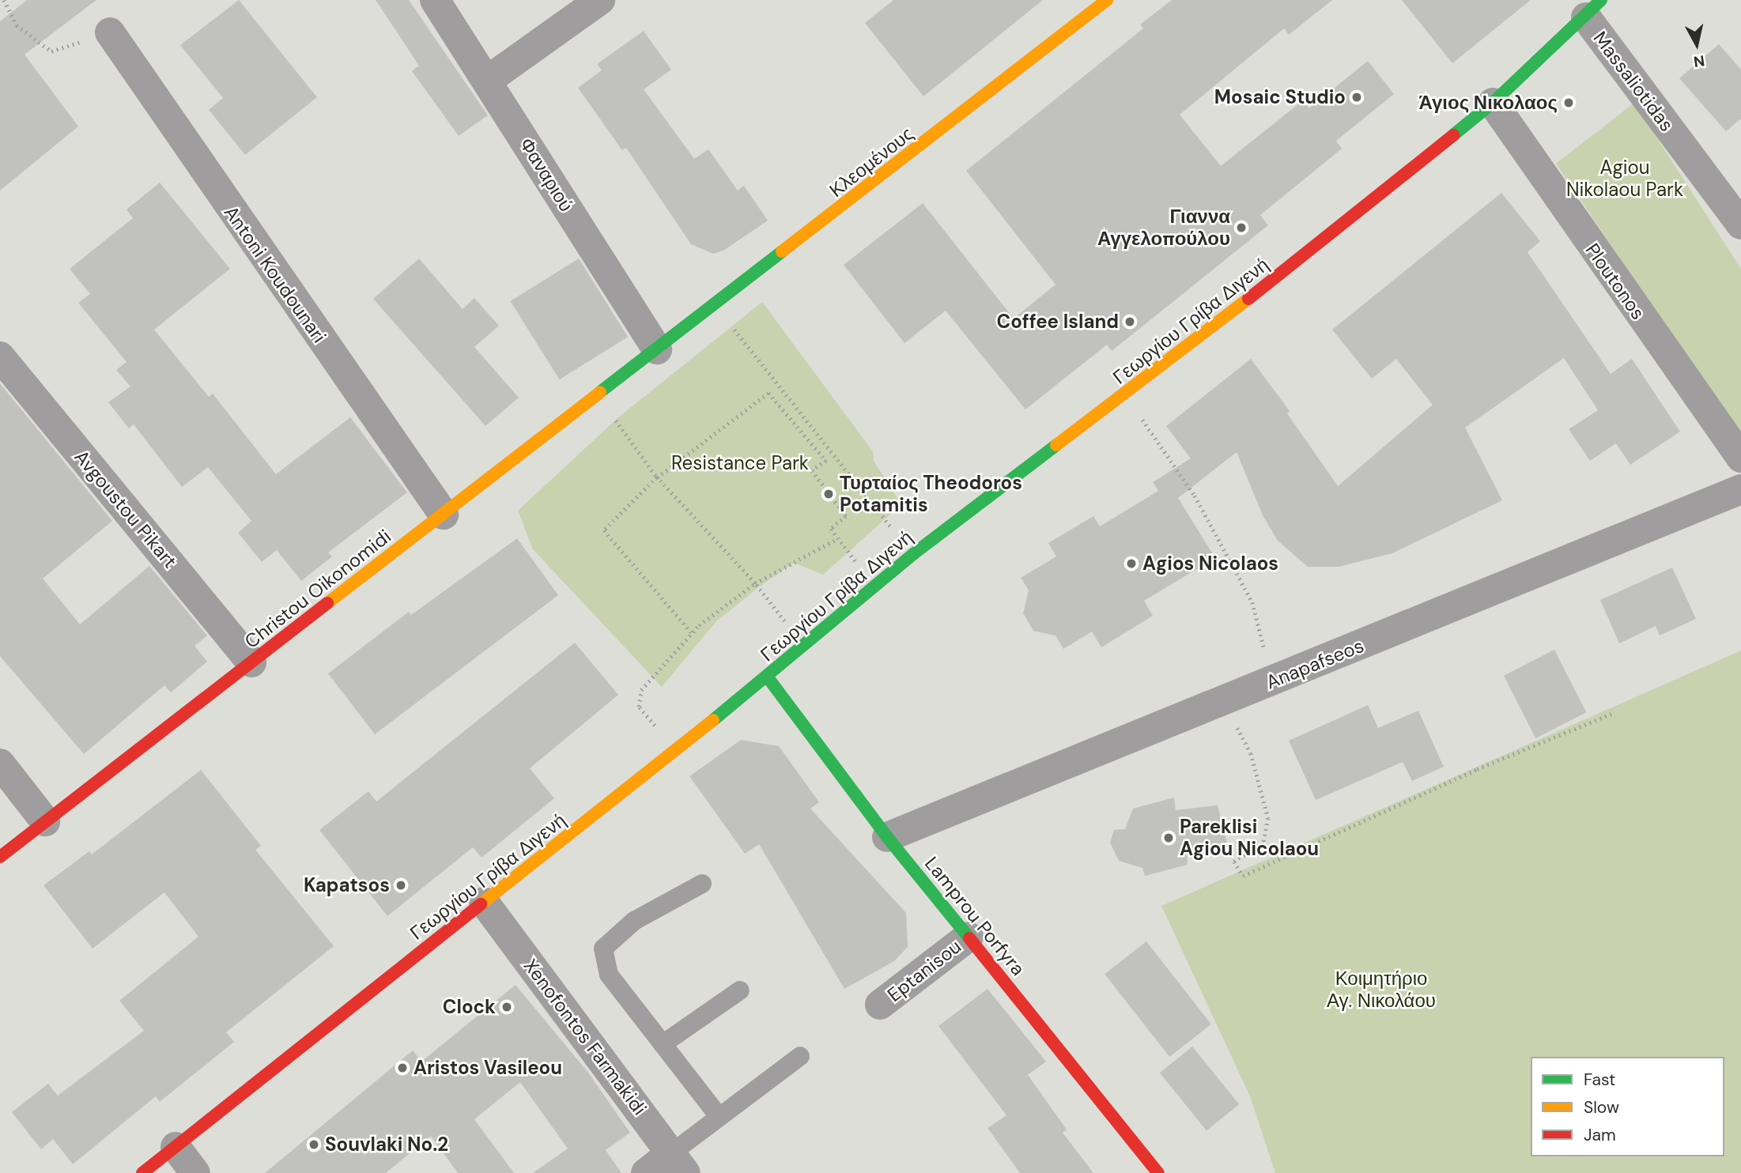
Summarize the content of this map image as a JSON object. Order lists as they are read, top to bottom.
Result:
{
  "streets": {
    "street": [
      "Massaliotidas",
      "Κλεομένους",
      "Φαναριού",
      "Antoni Koudounari",
      "Ploutonos",
      "Γεωργίου Γρίβα Διγενή",
      "Avgoustou Pikart",
      "Christou Oikonomidi",
      "Anapafseos",
      "Lamprou Porfyra",
      "Eptanisou",
      "Xenofontos Farmakidi"
    ]
  },
  "crossings": [
    ["Massaliotidas", "Γεωργίου Γρίβα Διγενή"],
    ["Κλεομένους", "Φαναριού"],
    ["Κλεομένους", "Christou Oikonomidi"],
    ["Φαναριού", "Christou Oikonomidi"],
    ["Antoni Koudounari", "Christou Oikonomidi"],
    ["Ploutonos", "Γεωργίου Γρίβα Διγενή"],
    ["Γεωργίου Γρίβα Διγενή", "Lamprou Porfyra"],
    ["Γεωργίου Γρίβα Διγενή", "Xenofontos Farmakidi"],
    ["Avgoustou Pikart", "Christou Oikonomidi"],
    ["Anapafseos", "Lamprou Porfyra"],
    ["Lamprou Porfyra", "Eptanisou"]
  ],
  "parks": ["Agiou Nikolaou Park", "Resistance Park", "Κοιμητήριο Αγ. Νικολάου"],
  "places": [
    "Mosaic Studio",
    "Άγιος Νικολαος",
    "Γιαννα Αγγελοπούλου",
    "Coffee Island",
    "Τυρταίος Theodoros Potamitis",
    "Agios Nicolaos",
    "Pareklisi Agiou Nicolaou",
    "Kapatsos",
    "Clock",
    "Aristos Vasileou",
    "Souvlaki No.2"
  ],
  "legend": ["Fast", "Slow", "Jam"],
  "north": "bottom"
}
